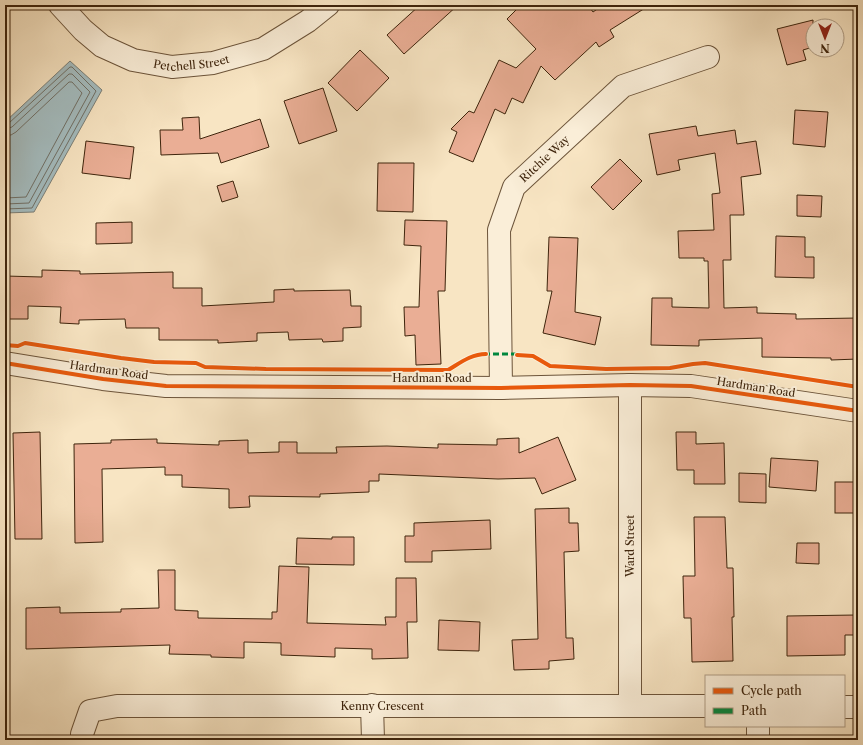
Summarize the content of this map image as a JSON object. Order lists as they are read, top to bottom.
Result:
{
  "streets": {
    "street": [
      "Petchell Street",
      "Ritchie Way",
      "Hardman Road",
      "Ward Street",
      "Kenny Crescent"
    ]
  },
  "crossings": [
    ["Ritchie Way", "Hardman Road"],
    ["Hardman Road", "Ward Street"],
    ["Ward Street", "Kenny Crescent"]
  ],
  "legend": ["Cycle path", "Path"],
  "north": "bottom"
}
